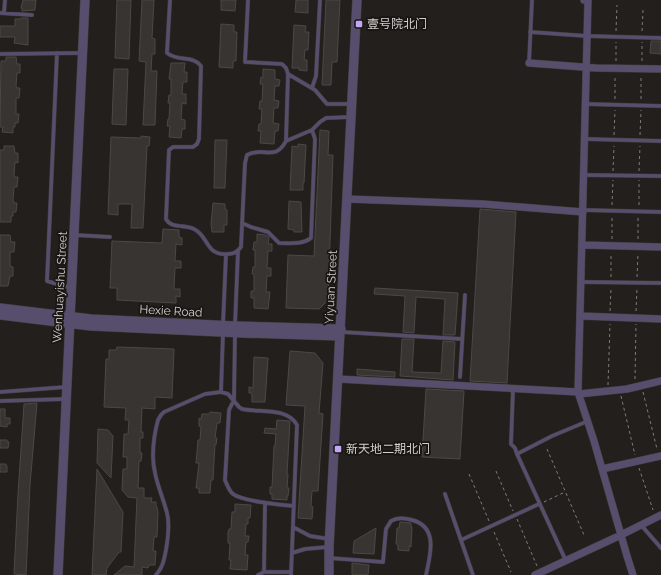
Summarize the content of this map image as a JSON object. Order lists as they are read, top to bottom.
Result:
{
  "streets": {
    "street": ["Wenhuayishu Street", "Yiyuan Street", "Hexie Road"]
  },
  "crossings": [
    ["Wenhuayishu Street", "Hexie Road"],
    ["Yiyuan Street", "Hexie Road"]
  ],
  "places": {
    "transit": ["壹号院北门", "新天地二期北门"]
  }
}
